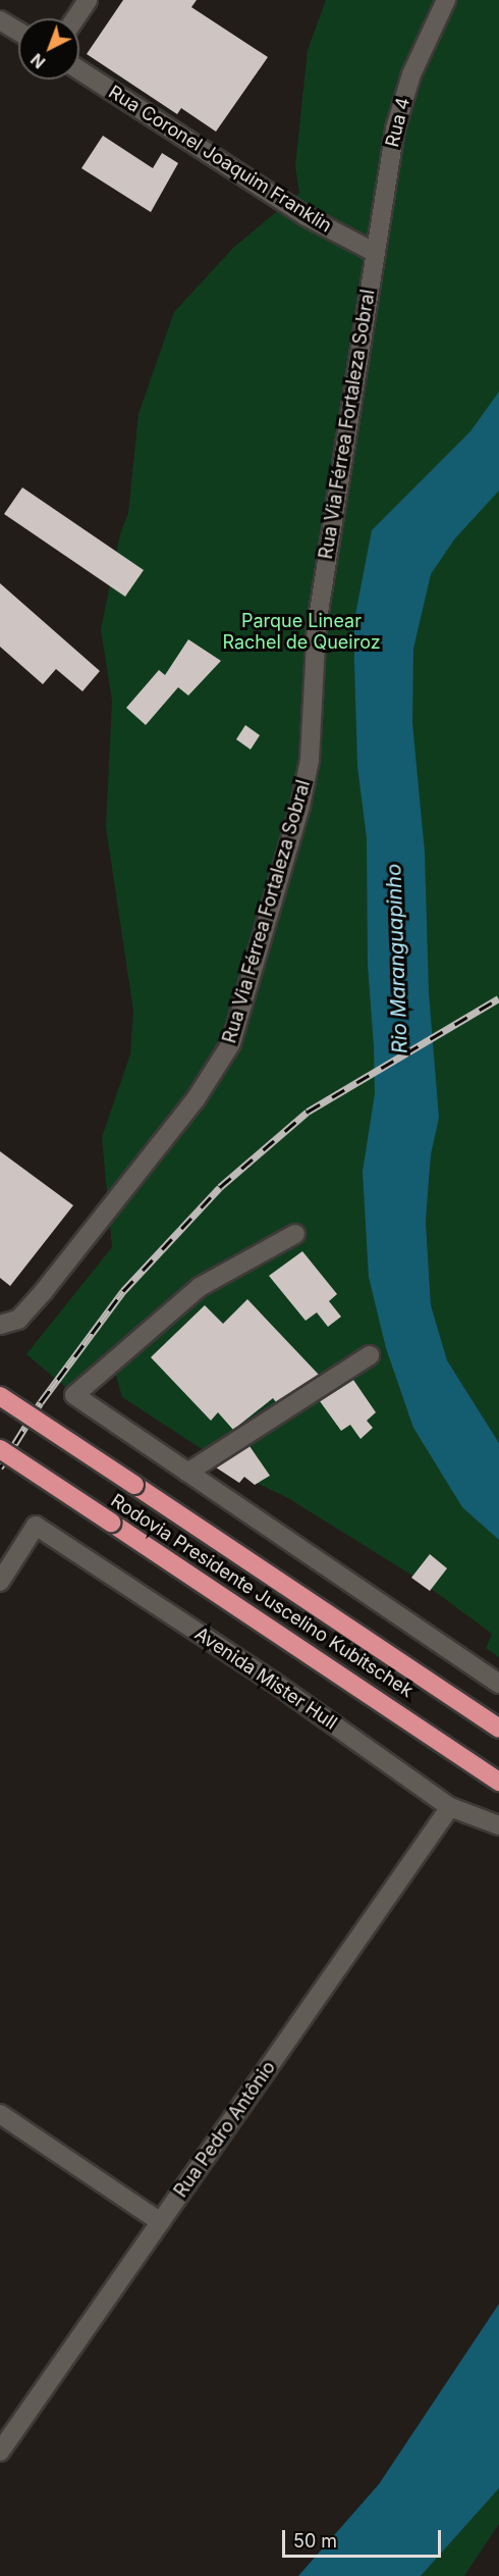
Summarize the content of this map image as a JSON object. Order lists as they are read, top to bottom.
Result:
{
  "streets": {
    "highway": ["Rodovia Presidente Juscelino Kubitschek"],
    "street": [
      "Rua 4",
      "Rua Coronel Joaquim Franklin",
      "Rua Via Férrea Fortaleza Sobral",
      "Avenida Mister Hull",
      "Rua Pedro Antônio"
    ]
  },
  "crossings": [
    ["Rua 4", "Rua Coronel Joaquim Franklin"],
    ["Rua 4", "Rua Via Férrea Fortaleza Sobral"],
    ["Rua Coronel Joaquim Franklin", "Rua Via Férrea Fortaleza Sobral"],
    ["Avenida Mister Hull", "Rua Pedro Antônio"]
  ],
  "water": ["Rio Maranguapinho"],
  "parks": ["Parque Linear Rachel de Queiroz"],
  "scale_bar": "50 m",
  "north": "bottom left"
}
